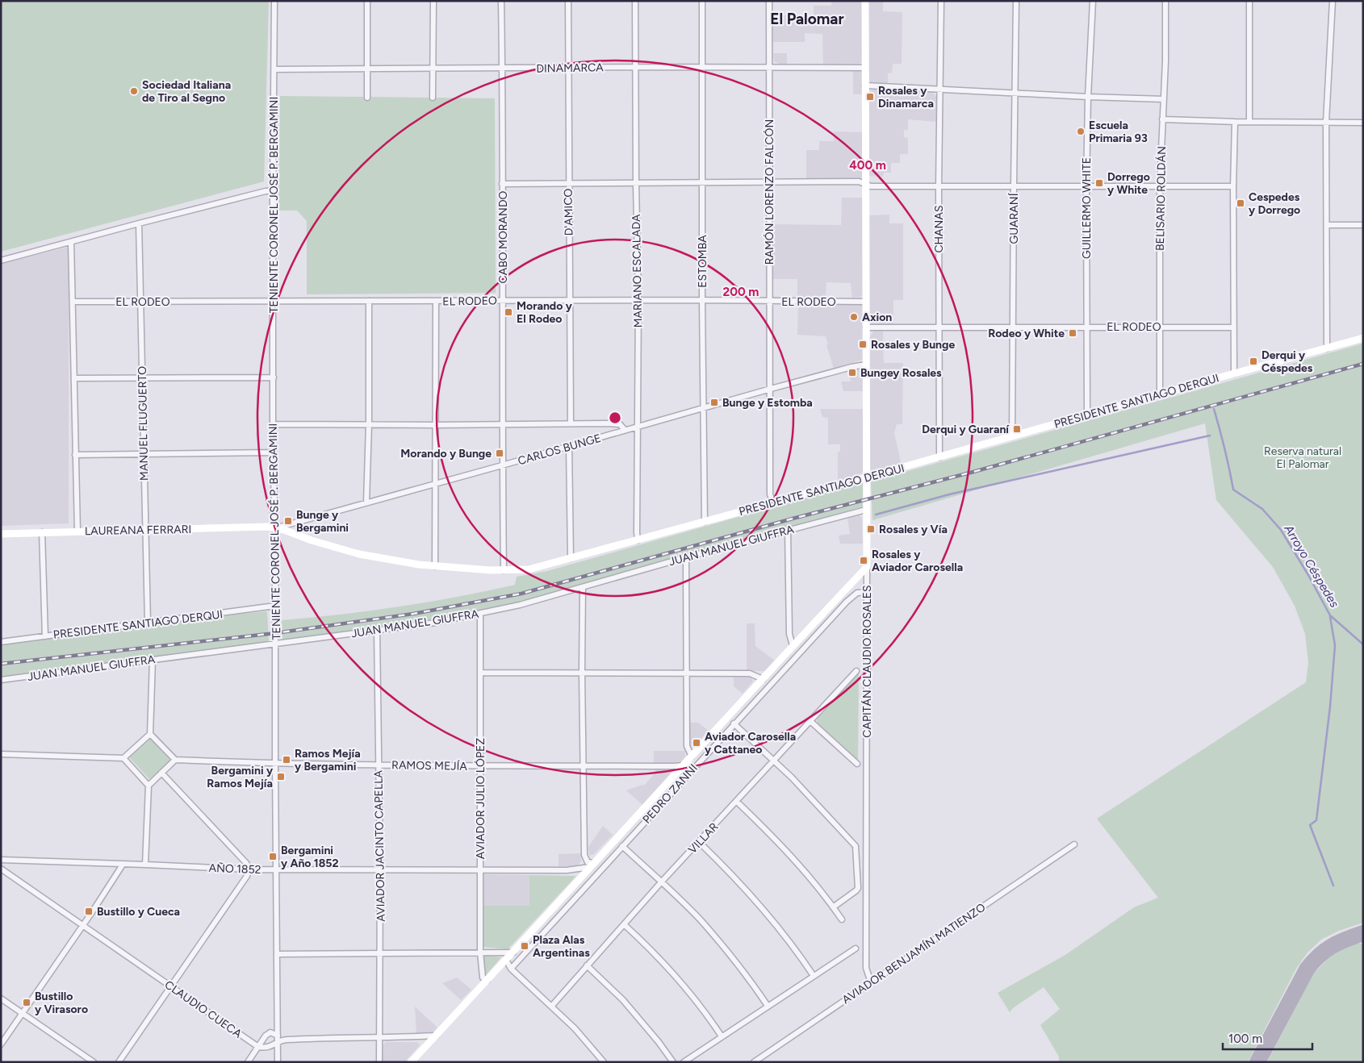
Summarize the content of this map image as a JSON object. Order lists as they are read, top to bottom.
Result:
{
  "streets": {
    "street": [
      "DINAMARCA",
      "RAMÓN LORENZO FALCÓN",
      "BELISARIO ROLDÁN",
      "TENIENTE CORONEL JOSÉ P. BERGAMINI",
      "GUILLERMO WHITE",
      "D'AMICO",
      "GUARANÍ",
      "CHANAS",
      "CABO MORANDO",
      "ESTOMBA",
      "MARIANO ESCALADA",
      "EL RODEO",
      "PRESIDENTE SANTIAGO DERQUI",
      "MANUEL FLUGUERTO",
      "CARLOS BUNGE",
      "LAUREANA FERRARI",
      "JUAN MANUEL GIUFFRA",
      "CAPITÁN CLAUDIO ROSALES",
      "RAMOS MEJÍA",
      "PEDRO ZANNI",
      "AVIADOR JULIO LÓPEZ",
      "VILLAR",
      "AVIADOR JACINTO CAPELLA",
      "AÑO 1852",
      "AVIADOR BENJAMÍN MATIENZO",
      "CLAUDIO CUECA"
    ]
  },
  "crossings": [
    ["DINAMARCA", "RAMÓN LORENZO FALCÓN"],
    ["DINAMARCA", "TENIENTE CORONEL JOSÉ P. BERGAMINI"],
    ["DINAMARCA", "D'AMICO"],
    ["DINAMARCA", "CABO MORANDO"],
    ["DINAMARCA", "ESTOMBA"],
    ["DINAMARCA", "MARIANO ESCALADA"],
    ["DINAMARCA", "CAPITÁN CLAUDIO ROSALES"],
    ["RAMÓN LORENZO FALCÓN", "EL RODEO"],
    ["RAMÓN LORENZO FALCÓN", "PRESIDENTE SANTIAGO DERQUI"],
    ["RAMÓN LORENZO FALCÓN", "CARLOS BUNGE"],
    ["BELISARIO ROLDÁN", "EL RODEO"],
    ["BELISARIO ROLDÁN", "PRESIDENTE SANTIAGO DERQUI"],
    ["TENIENTE CORONEL JOSÉ P. BERGAMINI", "EL RODEO"],
    ["TENIENTE CORONEL JOSÉ P. BERGAMINI", "PRESIDENTE SANTIAGO DERQUI"],
    ["TENIENTE CORONEL JOSÉ P. BERGAMINI", "CARLOS BUNGE"],
    ["TENIENTE CORONEL JOSÉ P. BERGAMINI", "LAUREANA FERRARI"],
    ["TENIENTE CORONEL JOSÉ P. BERGAMINI", "JUAN MANUEL GIUFFRA"],
    ["TENIENTE CORONEL JOSÉ P. BERGAMINI", "RAMOS MEJÍA"],
    ["TENIENTE CORONEL JOSÉ P. BERGAMINI", "AÑO 1852"],
    ["GUILLERMO WHITE", "EL RODEO"],
    ["GUILLERMO WHITE", "PRESIDENTE SANTIAGO DERQUI"],
    ["D'AMICO", "EL RODEO"],
    ["GUARANÍ", "EL RODEO"],
    ["GUARANÍ", "PRESIDENTE SANTIAGO DERQUI"],
    ["CHANAS", "EL RODEO"],
    ["CHANAS", "PRESIDENTE SANTIAGO DERQUI"],
    ["CABO MORANDO", "EL RODEO"],
    ["CABO MORANDO", "PRESIDENTE SANTIAGO DERQUI"],
    ["CABO MORANDO", "CARLOS BUNGE"],
    ["ESTOMBA", "EL RODEO"],
    ["ESTOMBA", "PRESIDENTE SANTIAGO DERQUI"],
    ["ESTOMBA", "CARLOS BUNGE"],
    ["MARIANO ESCALADA", "EL RODEO"],
    ["MARIANO ESCALADA", "PRESIDENTE SANTIAGO DERQUI"],
    ["MARIANO ESCALADA", "CARLOS BUNGE"],
    ["EL RODEO", "MANUEL FLUGUERTO"],
    ["EL RODEO", "CAPITÁN CLAUDIO ROSALES"],
    ["PRESIDENTE SANTIAGO DERQUI", "MANUEL FLUGUERTO"],
    ["PRESIDENTE SANTIAGO DERQUI", "CARLOS BUNGE"],
    ["PRESIDENTE SANTIAGO DERQUI", "LAUREANA FERRARI"],
    ["PRESIDENTE SANTIAGO DERQUI", "CAPITÁN CLAUDIO ROSALES"],
    ["MANUEL FLUGUERTO", "LAUREANA FERRARI"],
    ["CARLOS BUNGE", "LAUREANA FERRARI"],
    ["CARLOS BUNGE", "CAPITÁN CLAUDIO ROSALES"],
    ["JUAN MANUEL GIUFFRA", "CAPITÁN CLAUDIO ROSALES"],
    ["JUAN MANUEL GIUFFRA", "AVIADOR JULIO LÓPEZ"],
    ["JUAN MANUEL GIUFFRA", "AVIADOR JACINTO CAPELLA"],
    ["CAPITÁN CLAUDIO ROSALES", "PEDRO ZANNI"],
    ["CAPITÁN CLAUDIO ROSALES", "AVIADOR BENJAMÍN MATIENZO"],
    ["RAMOS MEJÍA", "AVIADOR JULIO LÓPEZ"],
    ["RAMOS MEJÍA", "AVIADOR JACINTO CAPELLA"],
    ["AVIADOR JULIO LÓPEZ", "AÑO 1852"],
    ["AVIADOR JACINTO CAPELLA", "AÑO 1852"]
  ],
  "districts": ["El Palomar"],
  "water": ["Arroyo Céspedes"],
  "parks": ["Reserva natural El Palomar"],
  "places": {
    "other": ["Sociedad Italiana de Tiro al Segno", "Escuela Primaria 93", "Axion"],
    "transit": [
      "Rosales y Dinamarca",
      "Dorrego y White",
      "Cespedes y Dorrego",
      "Morando y El Rodeo",
      "Rodeo y White",
      "Rosales y Bunge",
      "Derqui y Céspedes",
      "Bungey Rosales",
      "Bunge y Estomba",
      "Derqui y Guaraní",
      "Morando y Bunge",
      "Bunge y Bergamini",
      "Rosales y Vía",
      "Rosales y Aviador Carosella",
      "Aviador Carosella y Cattaneo",
      "Ramos Mejía y Bergamini",
      "Bergamini y Ramos Mejía",
      "Bergamini y Año 1852",
      "Bustillo y Cueca",
      "Plaza Alas Argentinas",
      "Bustillo y Virasoro"
    ]
  },
  "scale_bar": "100 m",
  "rings": ["400 m", "200 m"]
}
